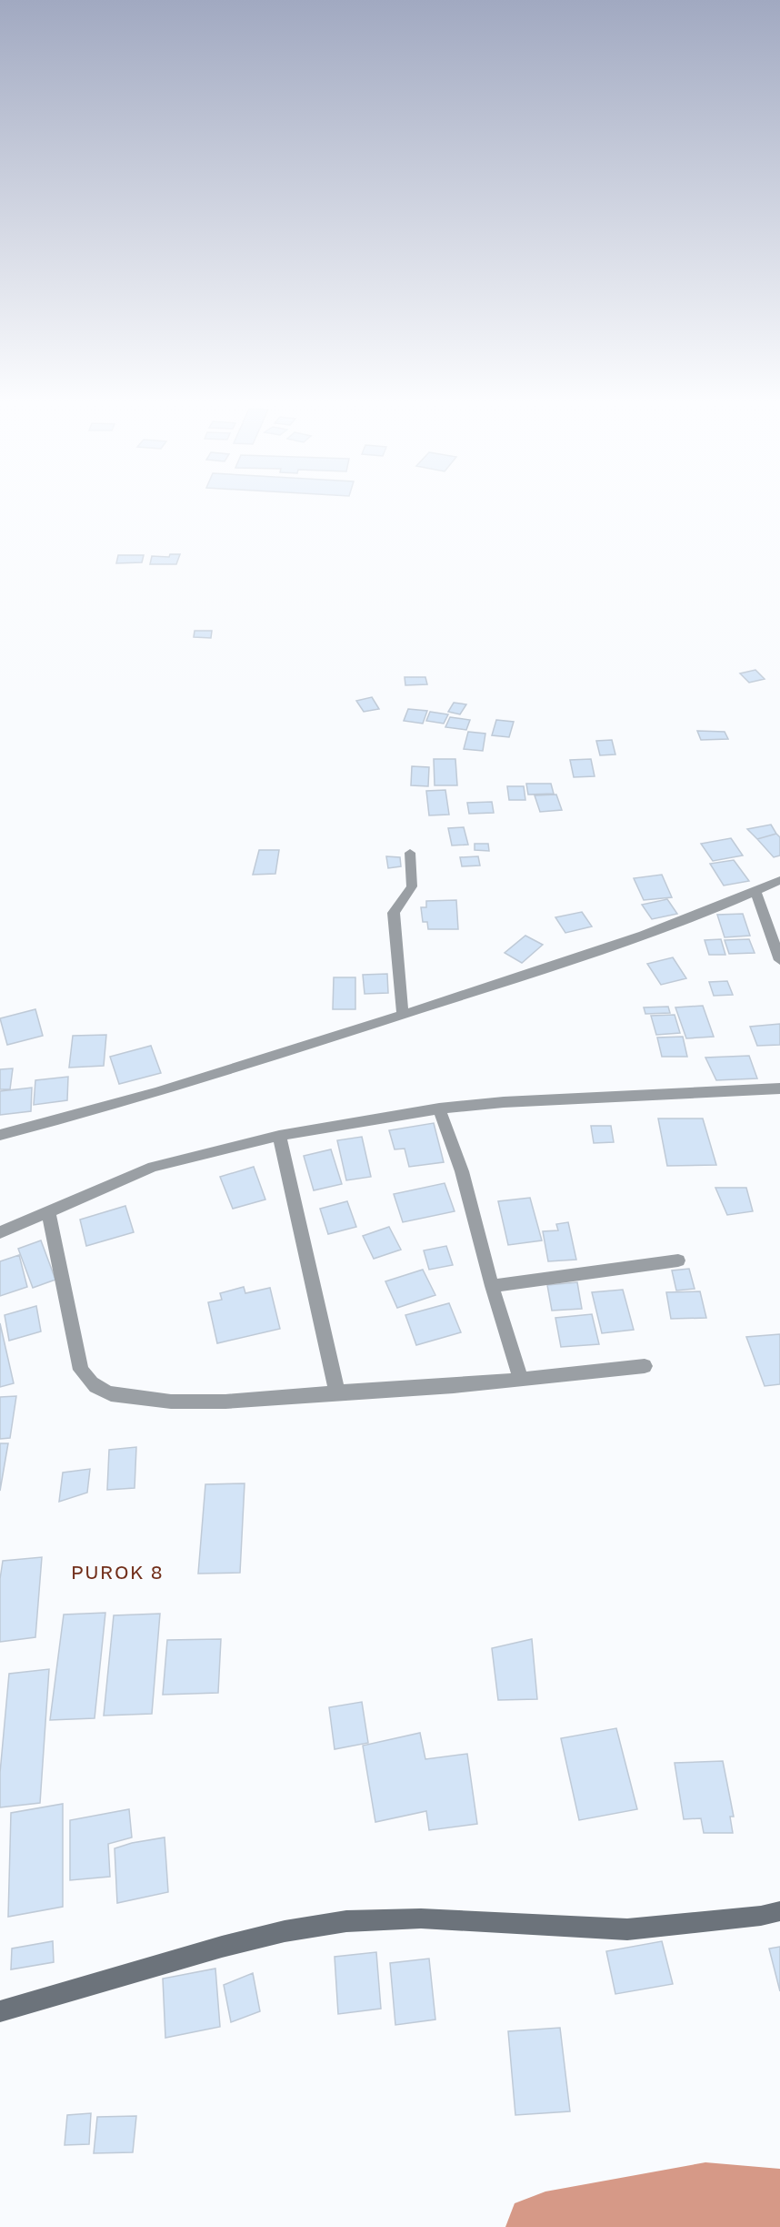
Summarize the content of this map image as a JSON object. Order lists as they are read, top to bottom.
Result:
{
  "districts": ["PUROK 8"]
}
